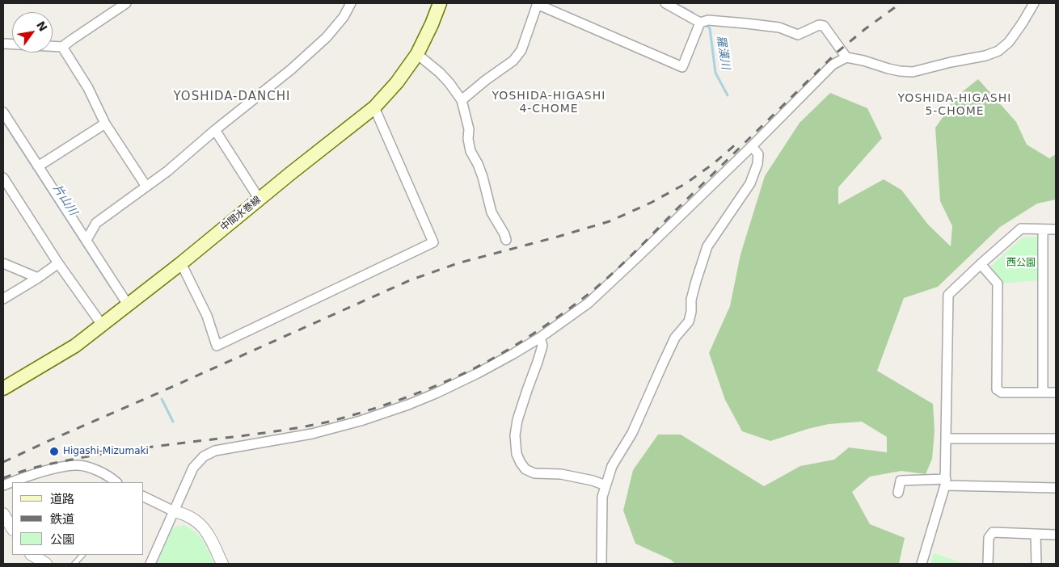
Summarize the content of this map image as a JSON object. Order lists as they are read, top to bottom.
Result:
{
  "streets": {
    "main road": ["中間水巻線"]
  },
  "districts": ["YOSHIDA-HIGASHI 4-CHOME", "YOSHIDA-DANCHI", "YOSHIDA-HIGASHI 5-CHOME"],
  "water": ["羅漢川", "片山川"],
  "parks": ["西公園"],
  "places": ["Higashi-Mizumaki"],
  "legend": ["道路", "鉄道", "公園"],
  "north": "top right"
}
